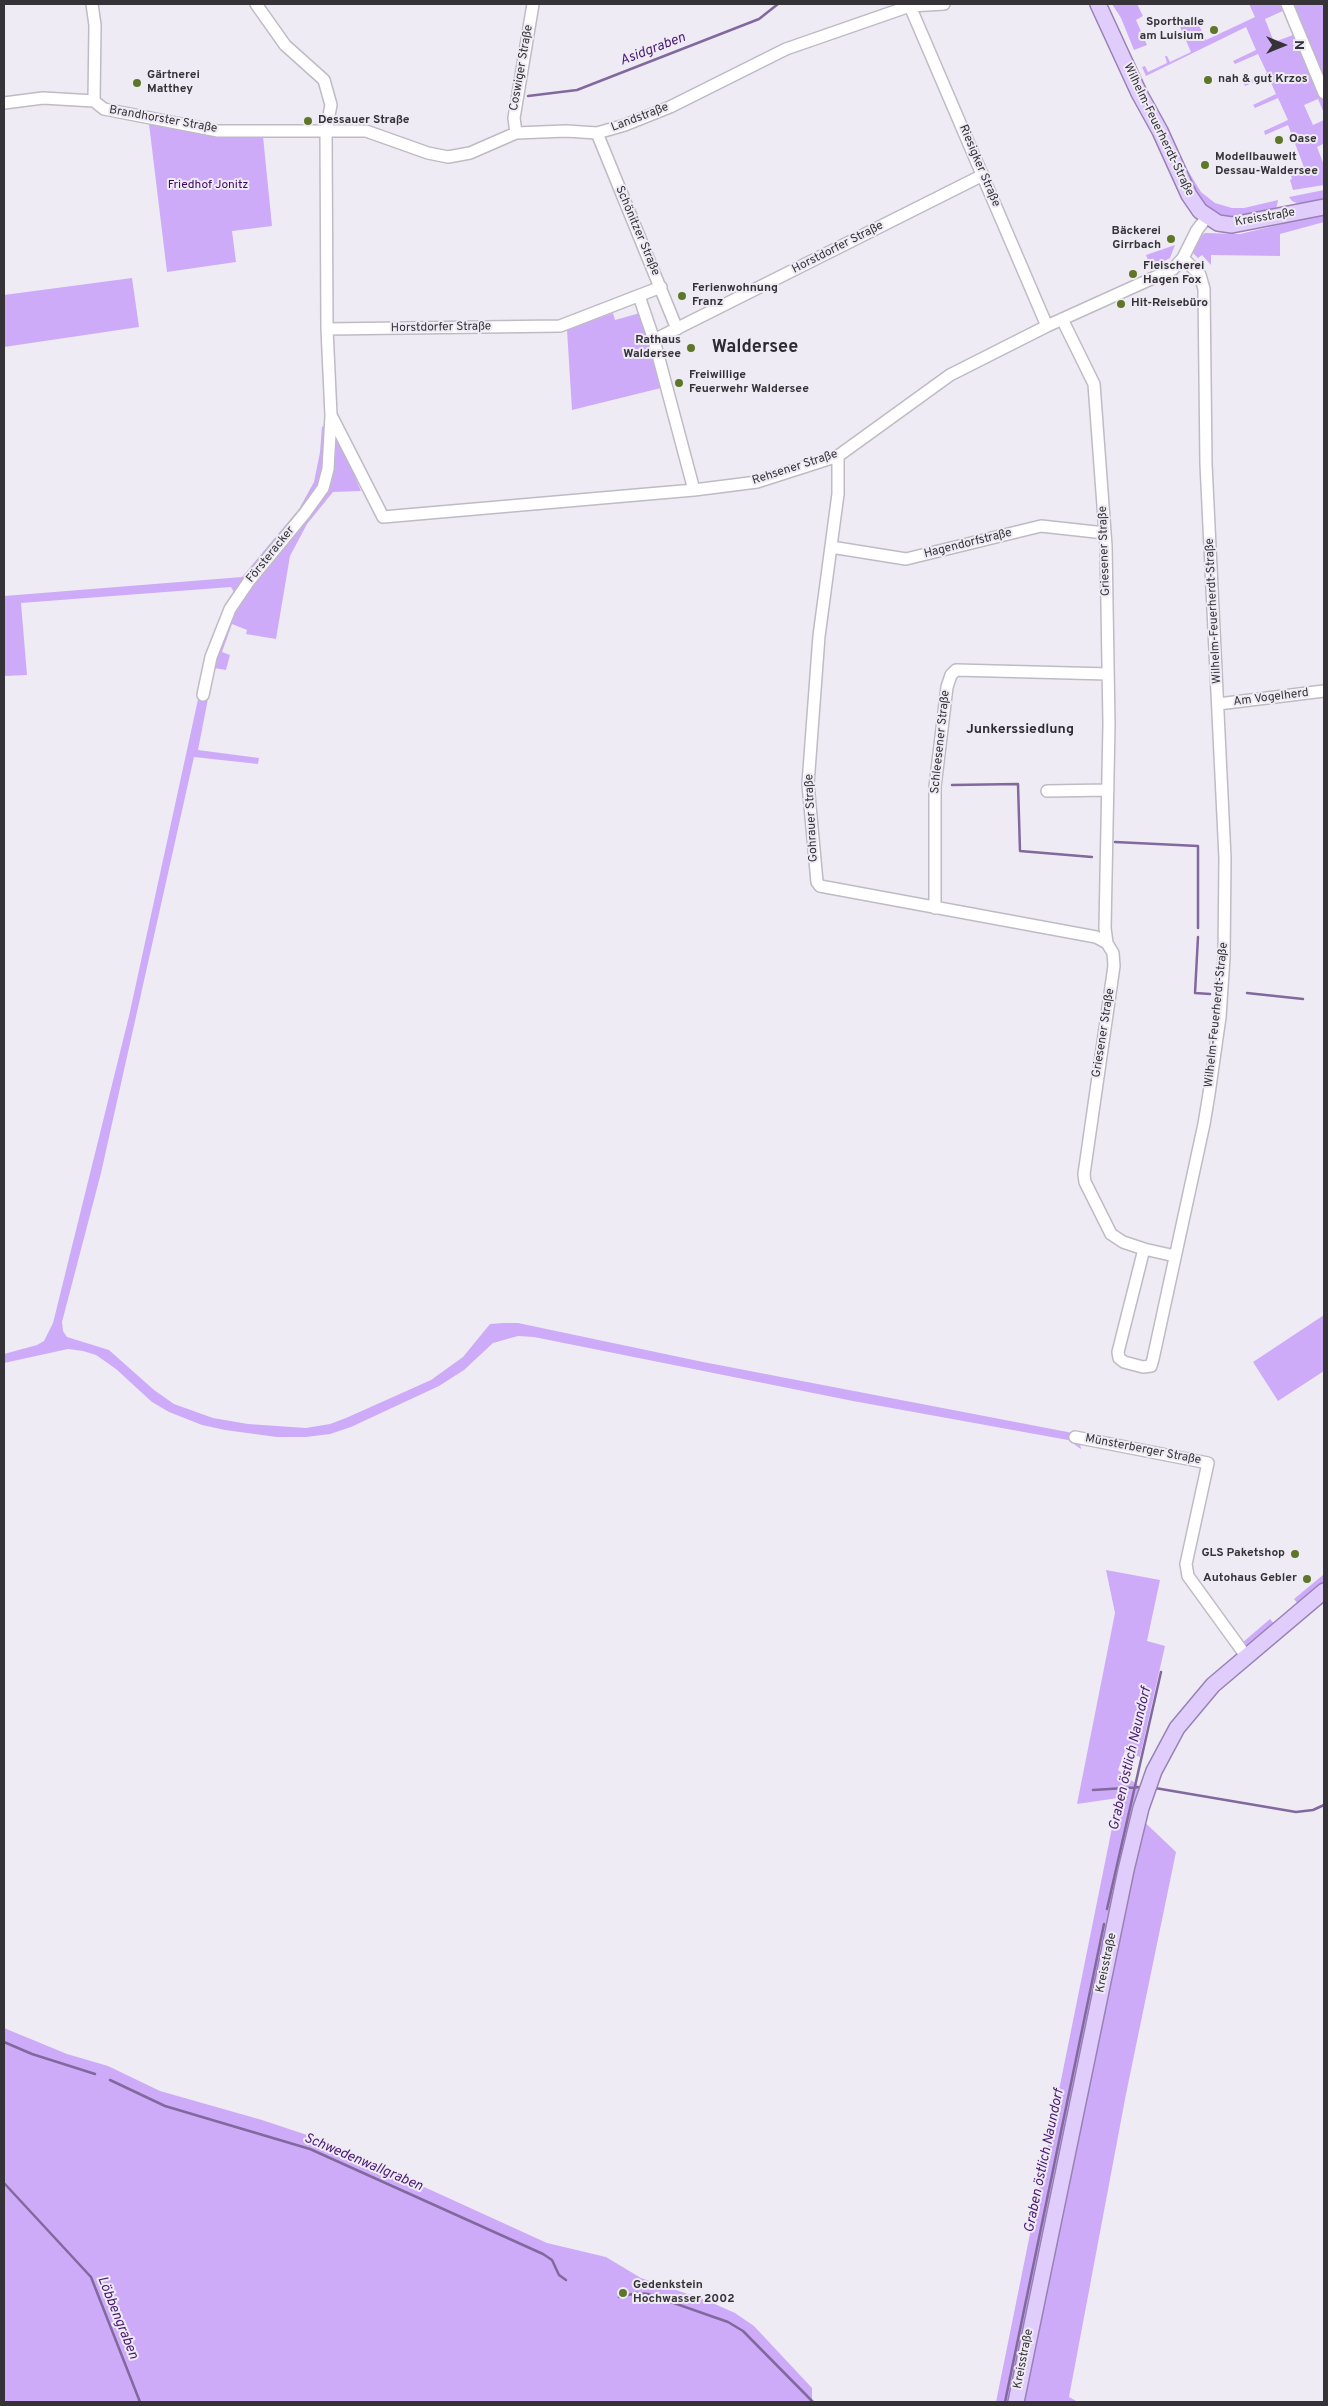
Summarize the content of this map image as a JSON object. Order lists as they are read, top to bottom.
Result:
{
  "streets": {
    "main road": ["Wilhelm-Feuerherdt-Straße", "Kreisstraße"],
    "street": [
      "Coswiger Straße",
      "Landstraße",
      "Brandhorster Straße",
      "Riesigker Straße",
      "Schönitzer Straße",
      "Horstdorfer Straße",
      "Rehsener Straße",
      "Hagendorfstraße",
      "Griesener Straße",
      "Försteracker",
      "Am Vogelherd",
      "Schleesener Straße",
      "Gohrauer Straße",
      "Münsterberger Straße"
    ]
  },
  "crossings": [
    ["Coswiger Straße", "Landstraße"],
    ["Landstraße", "Brandhorster Straße"],
    ["Landstraße", "Riesigker Straße"],
    ["Landstraße", "Schönitzer Straße"],
    ["Wilhelm-Feuerherdt-Straße", "Kreisstraße"],
    ["Wilhelm-Feuerherdt-Straße", "Rehsener Straße"],
    ["Wilhelm-Feuerherdt-Straße", "Griesener Straße"],
    ["Wilhelm-Feuerherdt-Straße", "Am Vogelherd"],
    ["Riesigker Straße", "Horstdorfer Straße"],
    ["Riesigker Straße", "Rehsener Straße"],
    ["Kreisstraße", "Münsterberger Straße"],
    ["Schönitzer Straße", "Horstdorfer Straße"],
    ["Rehsener Straße", "Griesener Straße"],
    ["Rehsener Straße", "Försteracker"],
    ["Rehsener Straße", "Gohrauer Straße"],
    ["Hagendorfstraße", "Griesener Straße"],
    ["Hagendorfstraße", "Gohrauer Straße"],
    ["Griesener Straße", "Schleesener Straße"],
    ["Griesener Straße", "Gohrauer Straße"],
    ["Schleesener Straße", "Gohrauer Straße"]
  ],
  "districts": ["Waldersee", "Junkerssiedlung"],
  "water": [
    "Asidgraben",
    "Graben östlich Naundorf",
    "Schwedenwallgraben",
    "Löbbengraben"
  ],
  "parks": ["Friedhof Jonitz"],
  "places": [
    "Sporthalle am Luisium",
    "nah & gut Krzos",
    "Gärtnerei Matthey",
    "Dessauer Straße",
    "Oase",
    "Modellbauwelt Dessau-Waldersee",
    "Bäckerei Girrbach",
    "Fleischerei Hagen Fox",
    "Ferienwohnung Franz",
    "Hit-Reisebüro",
    "Rathaus Waldersee",
    "Freiwillige Feuerwehr Waldersee",
    "GLS Paketshop",
    "Autohaus Gebler",
    "Gedenkstein Hochwasser 2002"
  ],
  "north": "right"
}
